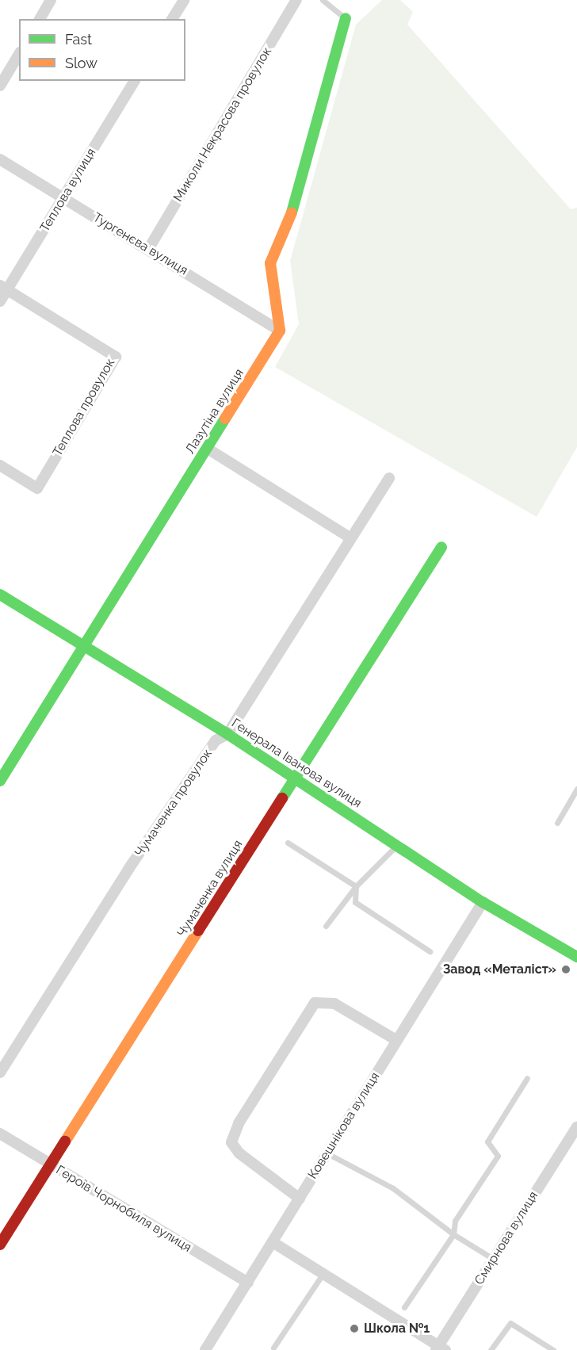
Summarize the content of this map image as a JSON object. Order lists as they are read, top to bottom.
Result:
{
  "streets": {
    "street": [
      "Миколи Некрасова провулок",
      "Теплова вулиця",
      "Тургенєва вулиця",
      "Теплова провулок",
      "Лазутіна вулиця",
      "Генерала Іванова вулиця",
      "Чумаченка провулок",
      "Чумаченка вулиця",
      "Ковешнікова вулиця",
      "Героїв Чорнобиля вулиця",
      "Смирнова вулиця"
    ]
  },
  "crossings": [
    ["Миколи Некрасова провулок", "Тургенєва вулиця"],
    ["Теплова вулиця", "Тургенєва вулиця"],
    ["Теплова вулиця", "Теплова провулок"],
    ["Тургенєва вулиця", "Лазутіна вулиця"],
    ["Лазутіна вулиця", "Генерала Іванова вулиця"],
    ["Генерала Іванова вулиця", "Чумаченка провулок"],
    ["Генерала Іванова вулиця", "Чумаченка вулиця"],
    ["Генерала Іванова вулиця", "Ковешнікова вулиця"],
    ["Чумаченка вулиця", "Героїв Чорнобиля вулиця"],
    ["Ковешнікова вулиця", "Героїв Чорнобиля вулиця"]
  ],
  "places": ["Завод «Металіст»", "Школа №1"],
  "legend": ["Fast", "Slow"]
}
